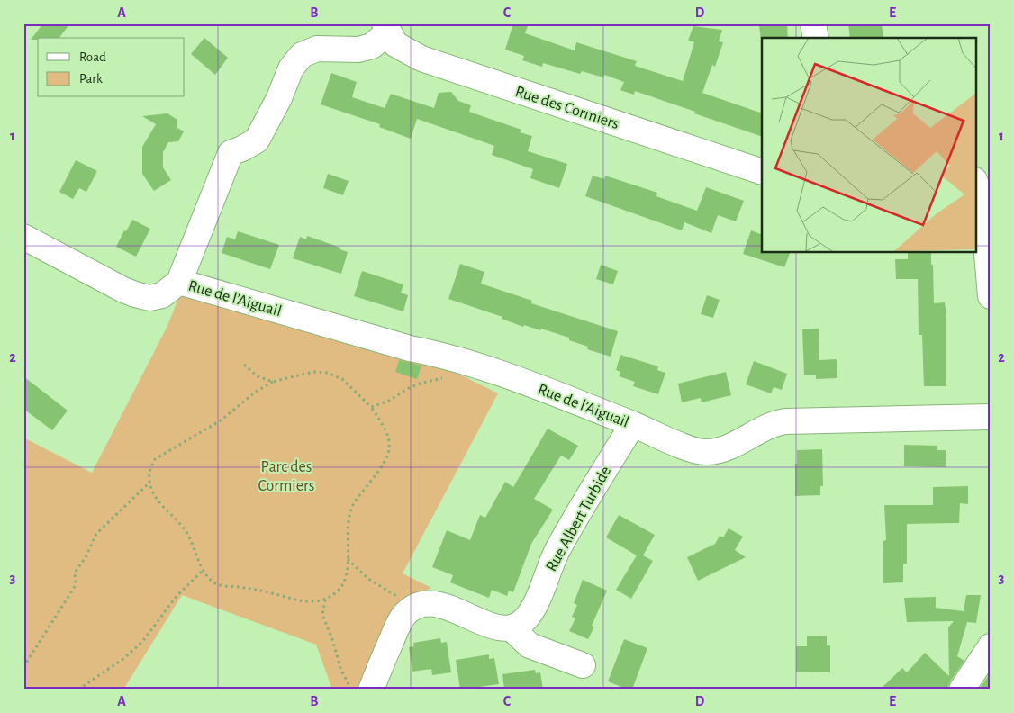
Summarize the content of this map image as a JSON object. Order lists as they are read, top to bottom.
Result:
{
  "streets": {
    "street": ["Rue des Cormiers", "Rue de l’Aiguail", "Rue Albert Turbide"]
  },
  "crossings": [
    ["Rue de l’Aiguail", "Rue Albert Turbide"]
  ],
  "parks": ["Parc des Cormiers"],
  "legend": ["Road", "Park"],
  "grid": {
    "columns": [
      "A",
      "B",
      "C",
      "D",
      "E"
    ],
    "rows": ["1", "2", "3"]
  }
}
